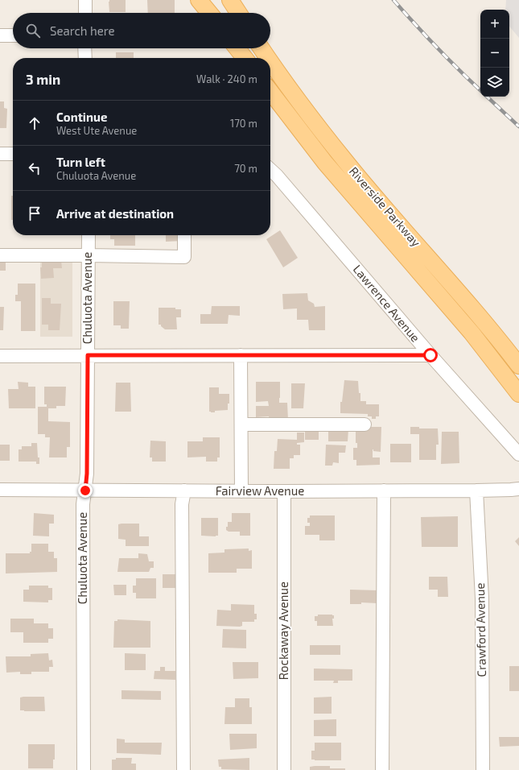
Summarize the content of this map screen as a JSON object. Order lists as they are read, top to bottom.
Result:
{
  "streets": {
    "main road": ["Riverside Parkway"],
    "street": [
      "Chuluota Avenue",
      "Lawrence Avenue",
      "Fairview Avenue",
      "Crawford Avenue",
      "Rockaway Avenue"
    ]
  },
  "crossings": [
    ["Chuluota Avenue", "Fairview Avenue"],
    ["Fairview Avenue", "Crawford Avenue"],
    ["Fairview Avenue", "Rockaway Avenue"]
  ],
  "page": {
    "map_buttons": ["+", "−"],
    "search": "Search here",
    "heading": ["3 min", "Walk · 240 m"],
    "list": [
      ["Continue", "West Ute Avenue", "170 m"],
      ["Turn left", "Chuluota Avenue", "70 m"],
      "Arrive at destination"
    ]
  }
}
